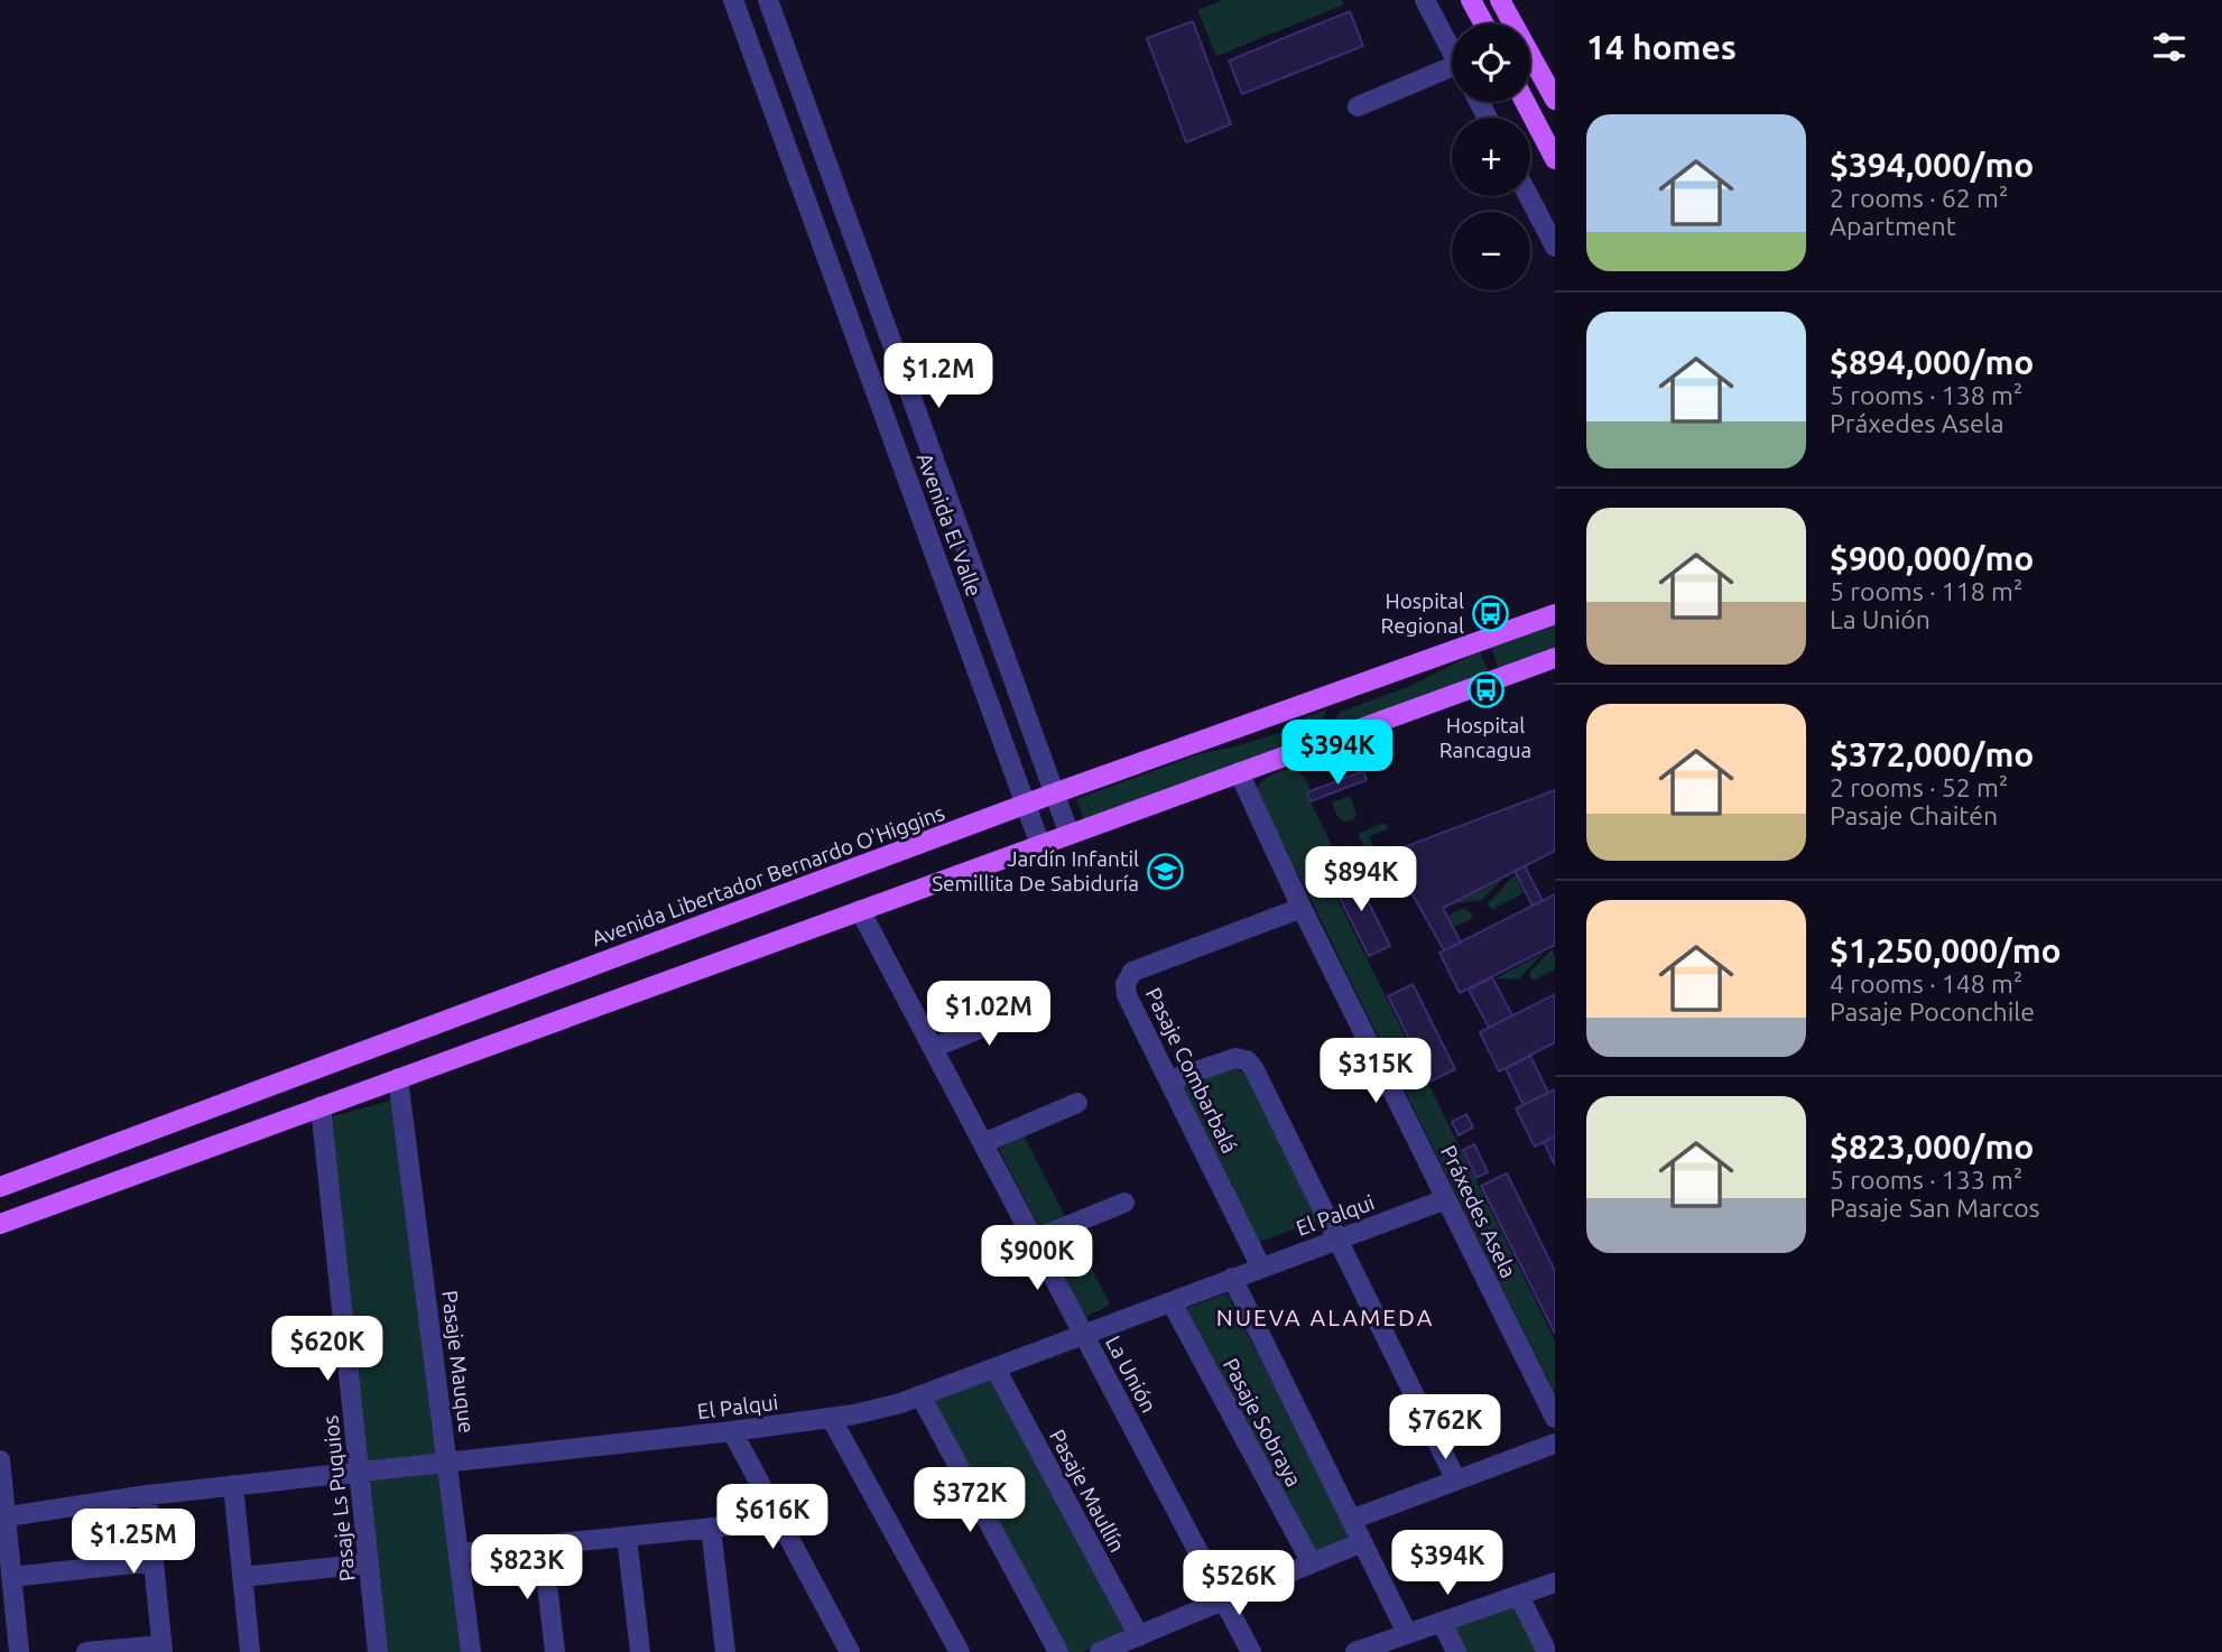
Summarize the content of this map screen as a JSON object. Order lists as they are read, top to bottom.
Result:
{
  "streets": {
    "main road": ["Avenida Libertador Bernardo O'Higgins"],
    "street": [
      "Avenida El Valle",
      "Pasaje Combarbalá",
      "Práxedes Asela",
      "El Palqui",
      "Pasaje Mauque",
      "La Unión",
      "Pasaje Sobraya",
      "Pasaje Maullín",
      "Pasaje Ls Puquios"
    ]
  },
  "crossings": [
    ["Avenida El Valle", "Avenida Libertador Bernardo O'Higgins"],
    ["Pasaje Combarbalá", "Práxedes Asela"],
    ["Pasaje Combarbalá", "El Palqui"],
    ["Práxedes Asela", "El Palqui"],
    ["El Palqui", "Pasaje Mauque"],
    ["El Palqui", "La Unión"],
    ["El Palqui", "Pasaje Sobraya"],
    ["El Palqui", "Pasaje Maullín"],
    ["El Palqui", "Pasaje Ls Puquios"]
  ],
  "districts": ["NUEVA ALAMEDA"],
  "places": {
    "bus stop": ["Hospital Regional", "Hospital Rancagua"],
    "school or university": ["Jardín Infantil Semillita De Sabiduría"]
  },
  "page": {
    "heading": "14 homes",
    "map_buttons": ["+", "−"],
    "list": [
      {
        "name": "$394,000/mo",
        "note": "2 rooms · 62 m² · Apartment"
      },
      {
        "name": "$894,000/mo",
        "note": "5 rooms · 138 m² · Práxedes Asela"
      },
      {
        "name": "$900,000/mo",
        "note": "5 rooms · 118 m² · La Unión"
      },
      {
        "name": "$372,000/mo",
        "note": "2 rooms · 52 m² · Pasaje Chaitén"
      },
      {
        "name": "$1,250,000/mo",
        "note": "4 rooms · 148 m² · Pasaje Poconchile"
      },
      {
        "name": "$823,000/mo",
        "note": "5 rooms · 133 m² · Pasaje San Marcos"
      }
    ],
    "price": [
      "$1.2M",
      "$394K",
      "$894K",
      "$1.02M",
      "$315K",
      "$900K",
      "$620K",
      "$762K",
      "$372K",
      "$616K",
      "$1.25M",
      "$394K",
      "$823K",
      "$526K"
    ]
  }
}
